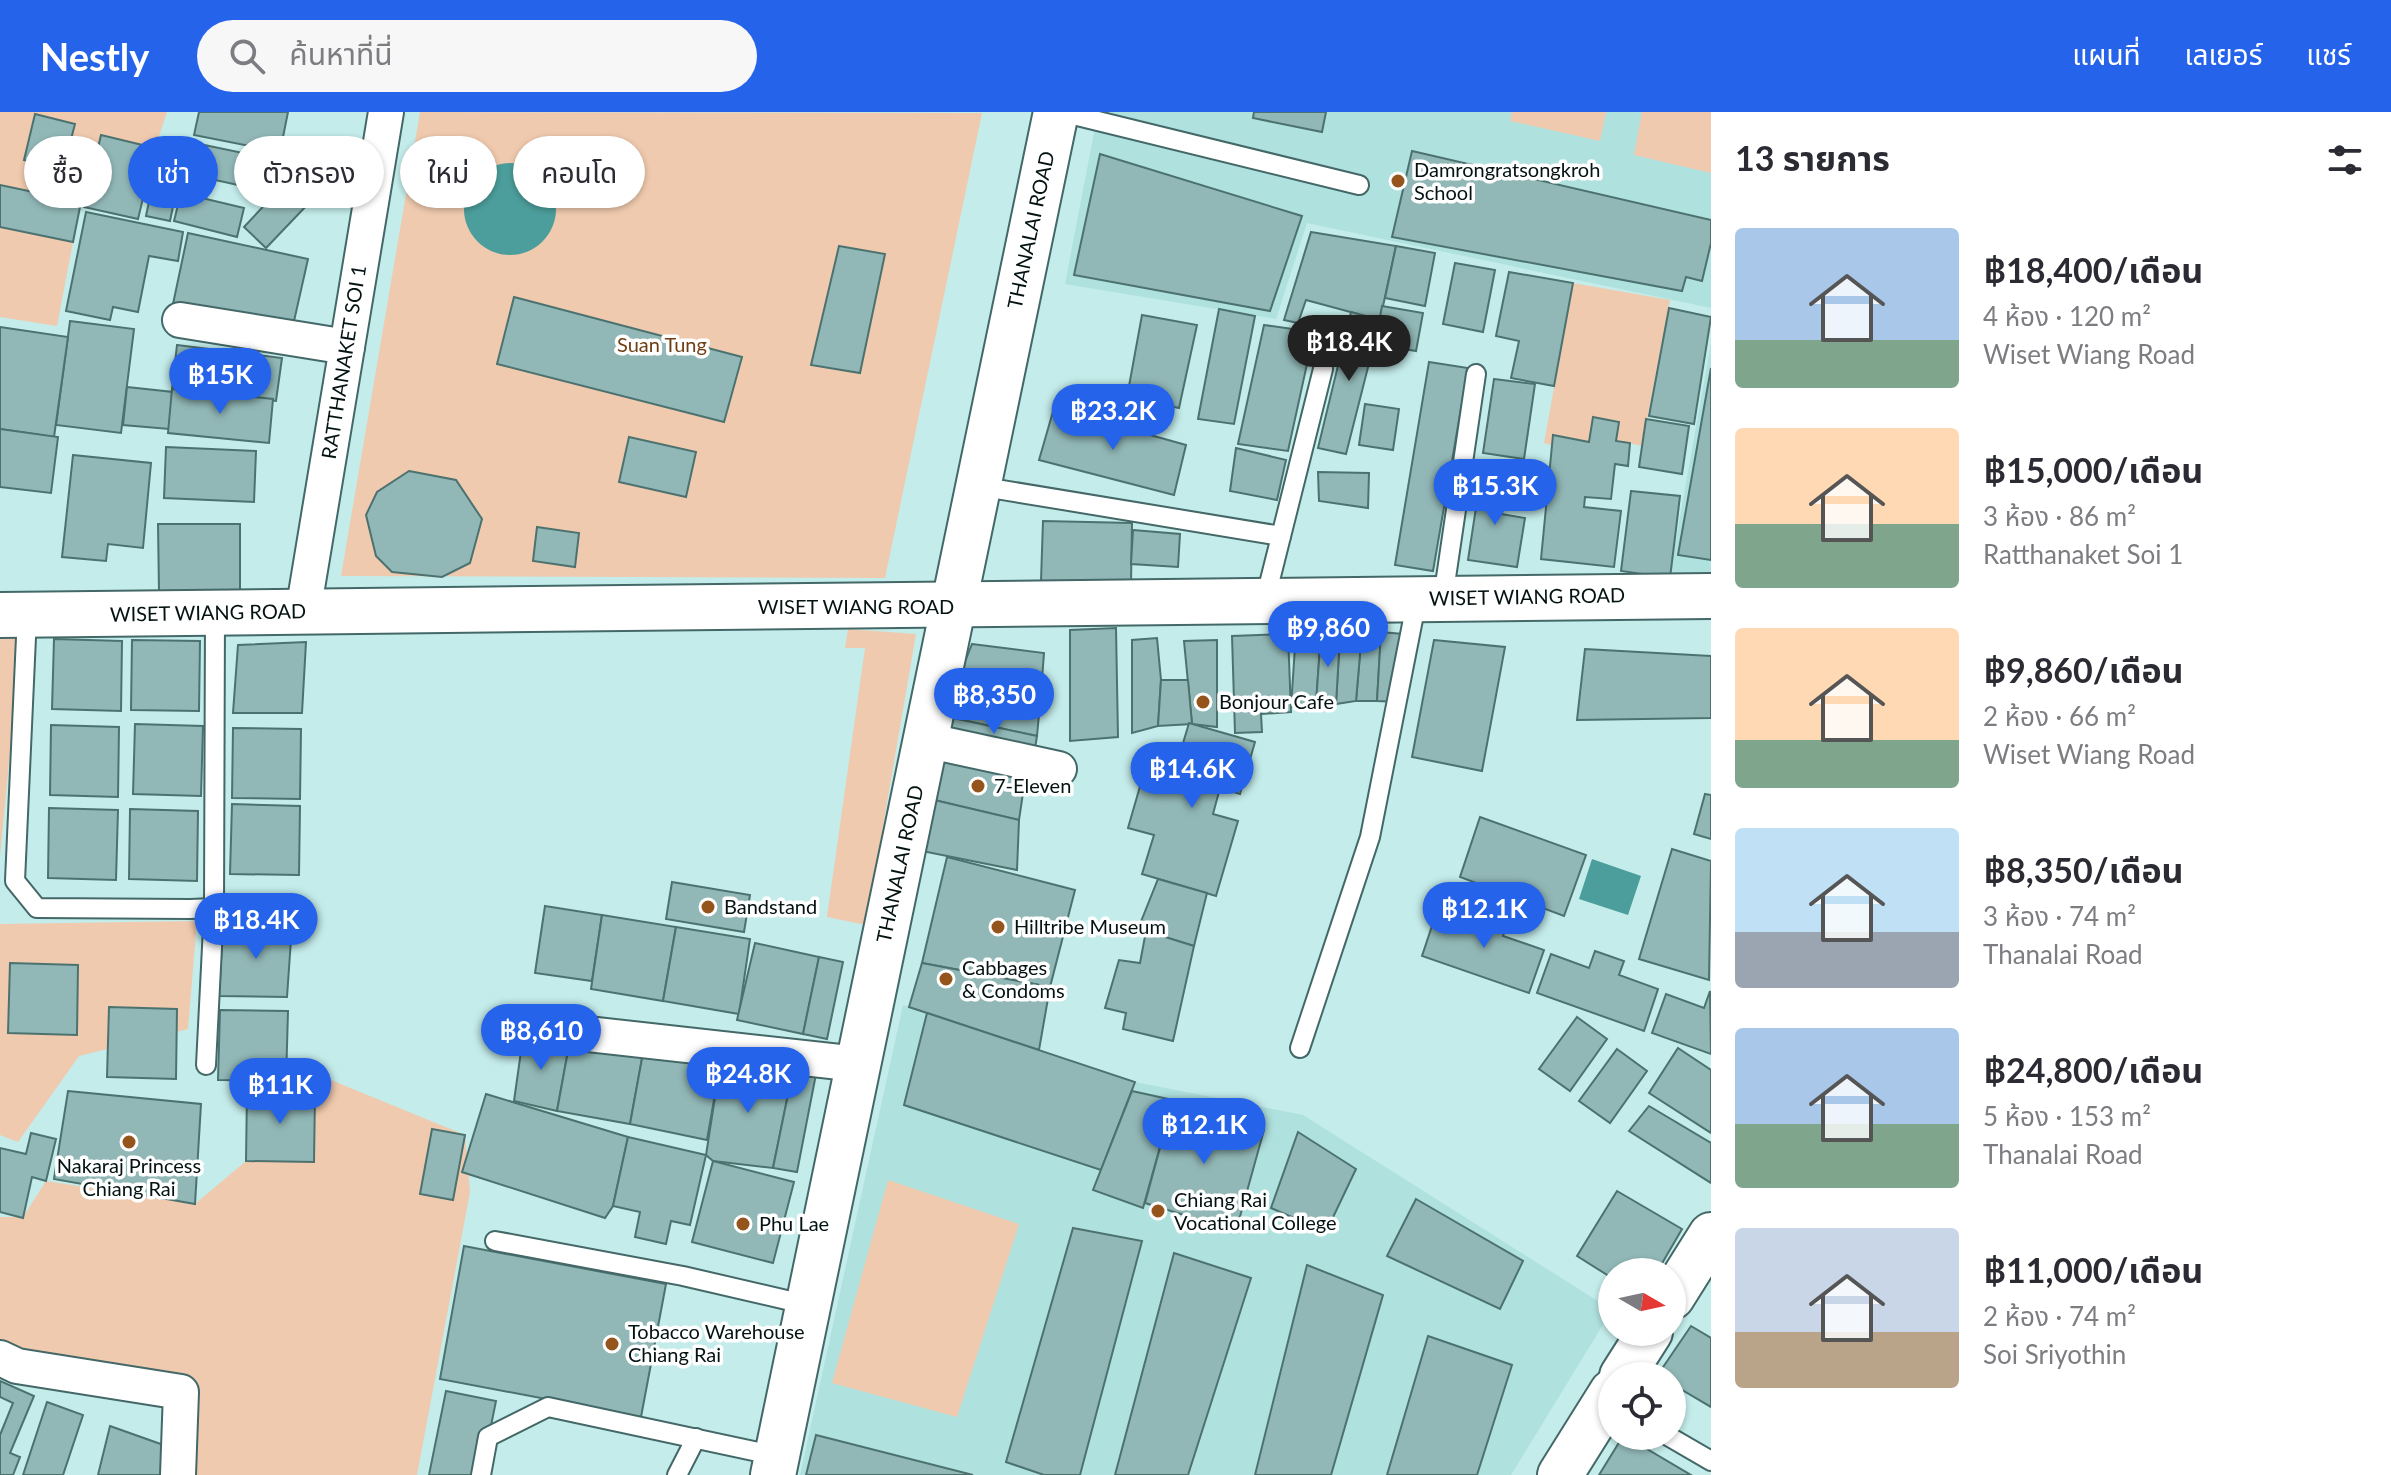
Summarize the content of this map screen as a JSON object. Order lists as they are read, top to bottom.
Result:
{
  "streets": {
    "street": ["THANALAI ROAD", "RATTHANAKET SOI 1", "WISET WIANG ROAD"]
  },
  "crossings": [
    ["THANALAI ROAD", "WISET WIANG ROAD"],
    ["RATTHANAKET SOI 1", "WISET WIANG ROAD"]
  ],
  "parks": ["Suan Tung"],
  "places": [
    "Damrongratsongkroh School",
    "Bonjour Cafe",
    "7-Eleven",
    "Bandstand",
    "Hilltribe Museum",
    "Cabbages & Condoms",
    "Nakaraj Princess Chiang Rai",
    "Chiang Rai Vocational College",
    "Phu Lae",
    "Tobacco Warehouse Chiang Rai"
  ],
  "north": "right",
  "page": {
    "header": "Nestly",
    "search": "ค้นหาที่นี่",
    "nav": ["แผนที่", "เลเยอร์", "แชร์"],
    "heading": "13 รายการ",
    "chip": [
      "ซื้อ",
      "เช่า",
      "ตัวกรอง",
      "ใหม่",
      "คอนโด"
    ],
    "list": [
      {
        "name": "฿18,400/เดือน",
        "note": "4 ห้อง · 120 m² · Wiset Wiang Road"
      },
      {
        "name": "฿15,000/เดือน",
        "note": "3 ห้อง · 86 m² · Ratthanaket Soi 1"
      },
      {
        "name": "฿9,860/เดือน",
        "note": "2 ห้อง · 66 m² · Wiset Wiang Road"
      },
      {
        "name": "฿8,350/เดือน",
        "note": "3 ห้อง · 74 m² · Thanalai Road"
      },
      {
        "name": "฿24,800/เดือน",
        "note": "5 ห้อง · 153 m² · Thanalai Road"
      },
      {
        "name": "฿11,000/เดือน",
        "note": "2 ห้อง · 74 m² · Soi Sriyothin"
      }
    ],
    "price": [
      "฿18.4K",
      "฿15K",
      "฿23.2K",
      "฿15.3K",
      "฿9,860",
      "฿8,350",
      "฿14.6K",
      "฿12.1K",
      "฿18.4K",
      "฿8,610",
      "฿24.8K",
      "฿11K",
      "฿12.1K"
    ]
  }
}
